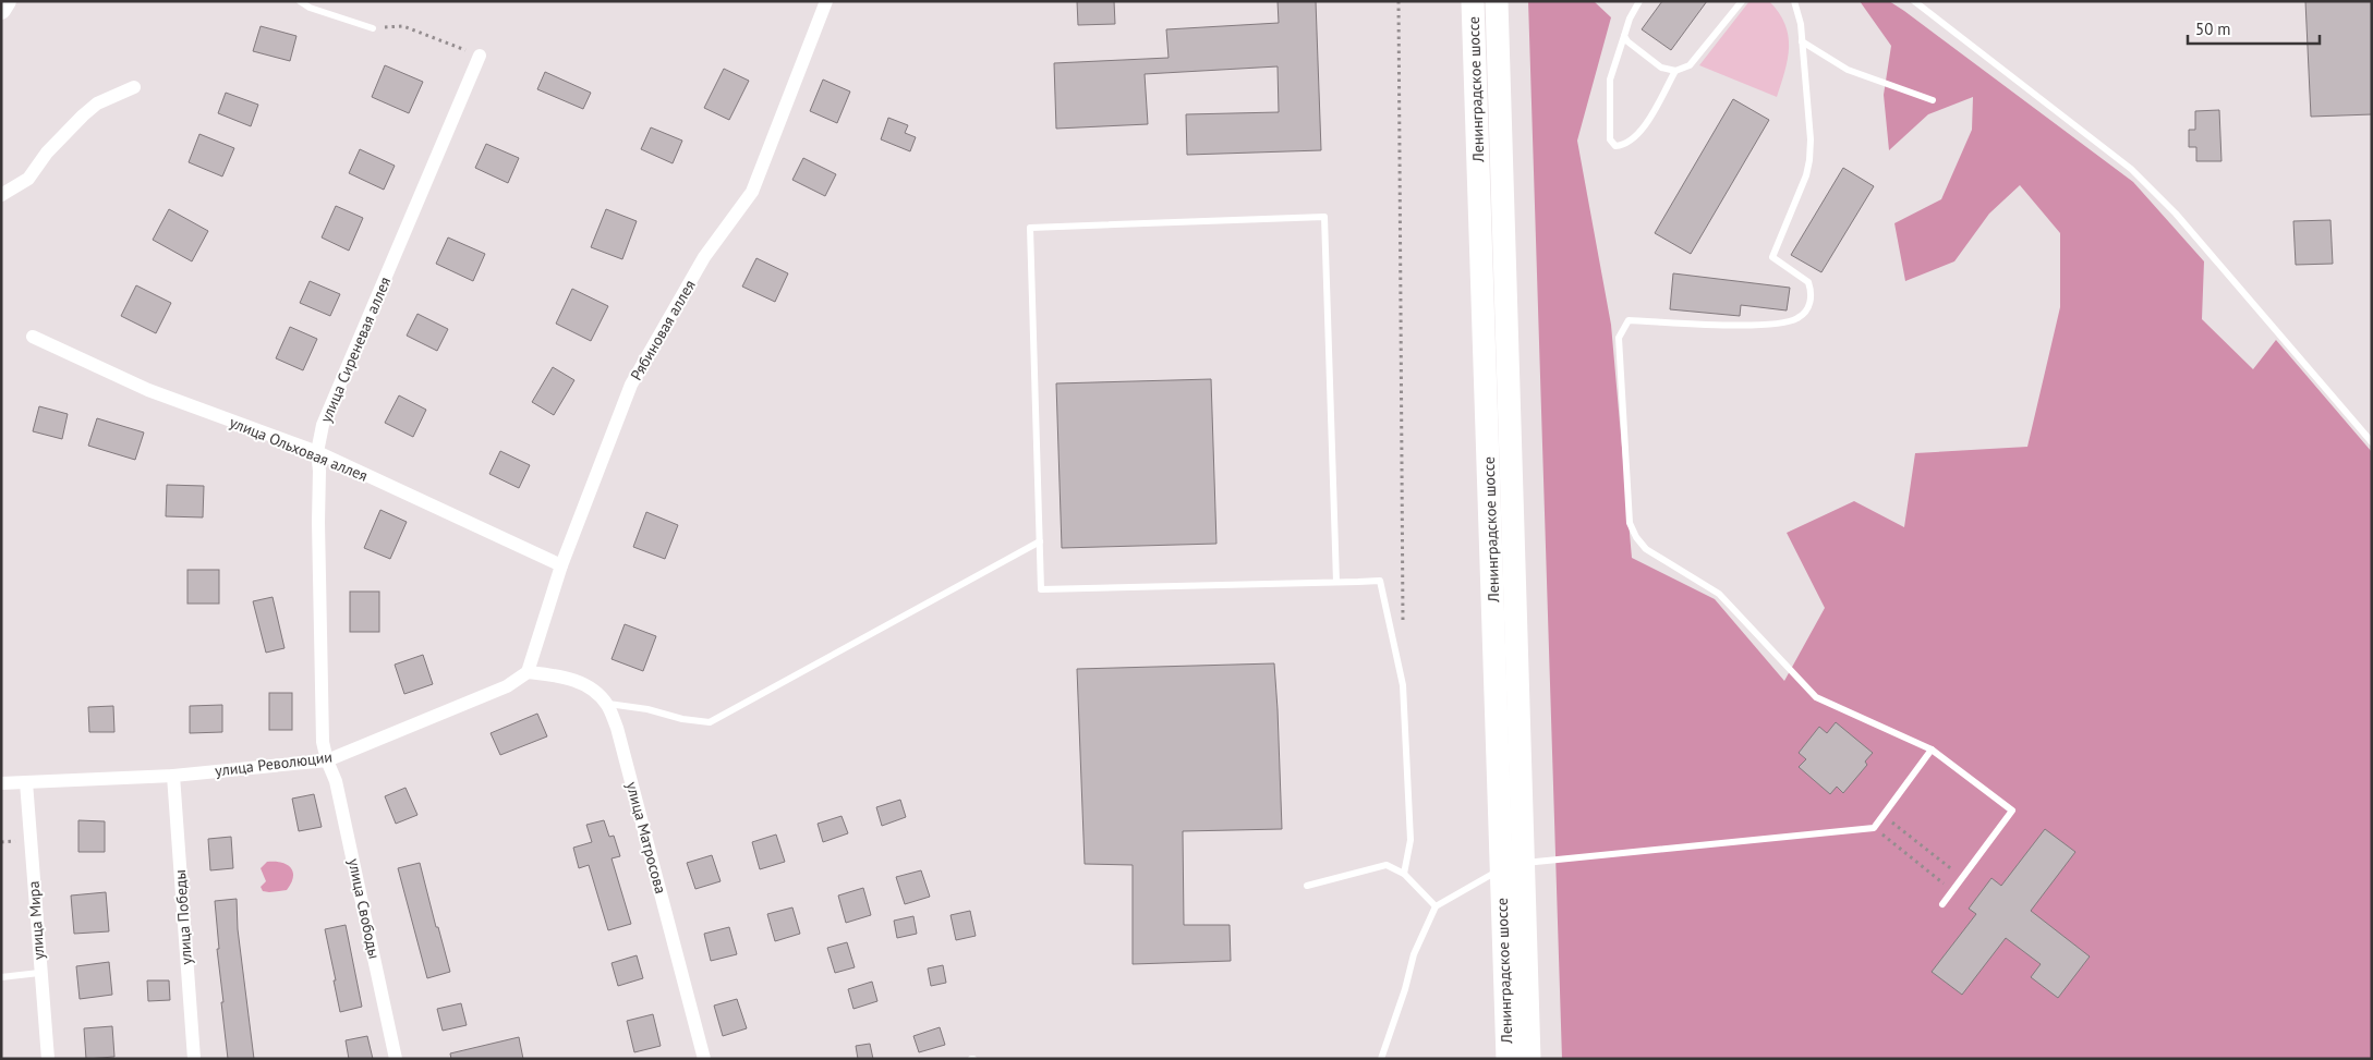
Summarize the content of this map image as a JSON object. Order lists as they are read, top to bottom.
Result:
{
  "streets": {
    "highway": ["Ленинградское шоссе"],
    "street": [
      "Рябиновая аллея",
      "улица Сиреневая аллея",
      "улица Ольховая аллея",
      "улица Революции",
      "улица Матросова",
      "улица Свободы",
      "улица Победы",
      "улица Мира"
    ]
  },
  "crossings": [
    ["Рябиновая аллея", "улица Ольховая аллея"],
    ["Рябиновая аллея", "улица Революции"],
    ["Рябиновая аллея", "улица Матросова"],
    ["улица Сиреневая аллея", "улица Ольховая аллея"],
    ["улица Сиреневая аллея", "улица Революции"],
    ["улица Сиреневая аллея", "улица Свободы"],
    ["улица Революции", "улица Матросова"],
    ["улица Революции", "улица Свободы"],
    ["улица Революции", "улица Победы"],
    ["улица Революции", "улица Мира"]
  ],
  "scale_bar": "50 m"
}
